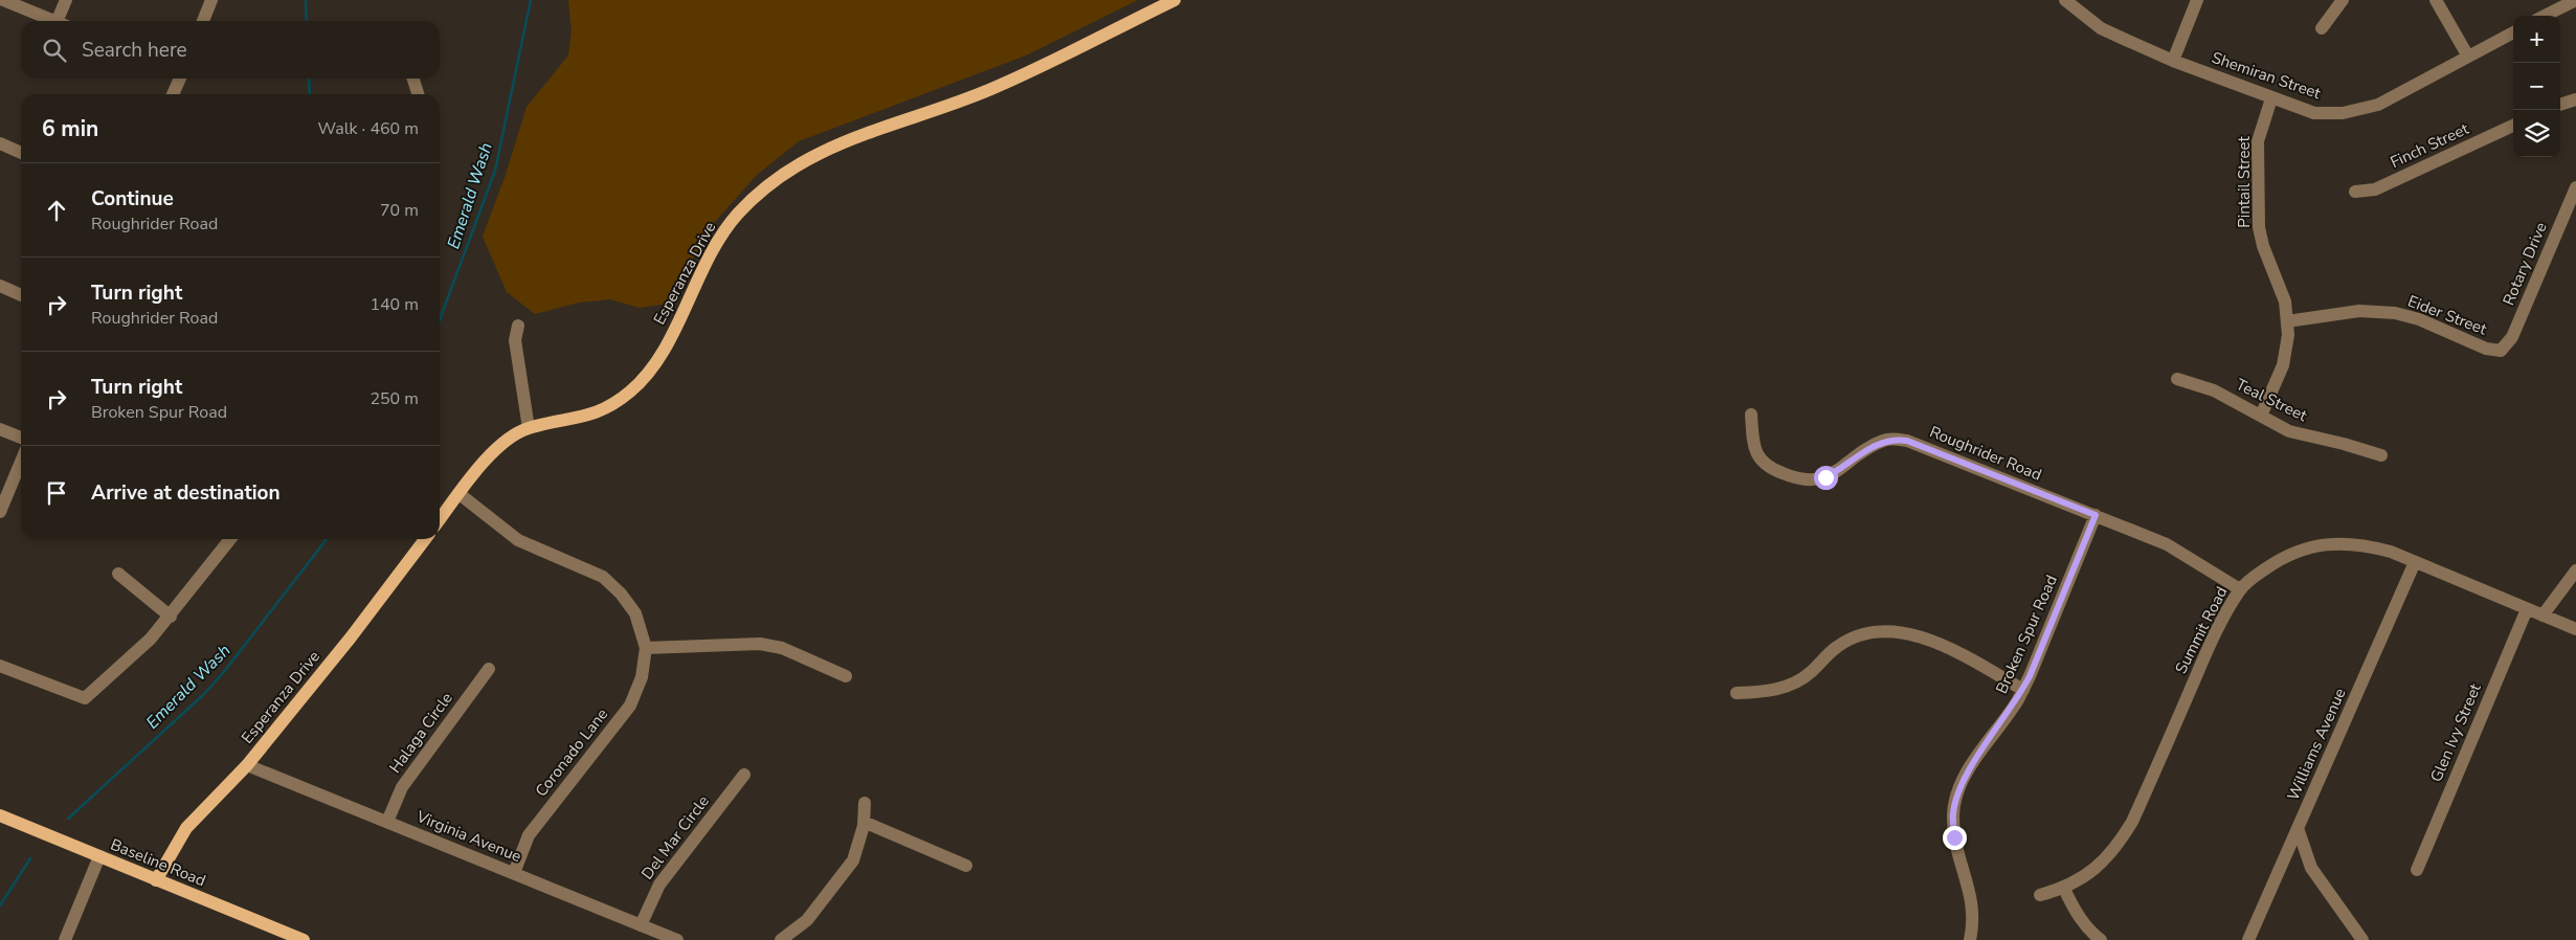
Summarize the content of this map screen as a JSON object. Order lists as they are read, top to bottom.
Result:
{
  "streets": {
    "main road": ["Esperanza Drive", "Baseline Road"],
    "street": [
      "Shemiran Street",
      "Finch Street",
      "Pintail Street",
      "Rotary Drive",
      "Eider Street",
      "Teal Street",
      "Roughrider Road",
      "Summit Road",
      "Broken Spur Road",
      "Halaga Circle",
      "Glen Ivy Street",
      "Williams Avenue",
      "Coronado Lane",
      "Virginia Avenue",
      "Del Mar Circle"
    ]
  },
  "crossings": [
    ["Shemiran Street", "Pintail Street"],
    ["Pintail Street", "Eider Street"],
    ["Pintail Street", "Teal Street"],
    ["Rotary Drive", "Eider Street"],
    ["Esperanza Drive", "Virginia Avenue"],
    ["Esperanza Drive", "Baseline Road"],
    ["Roughrider Road", "Summit Road"],
    ["Roughrider Road", "Broken Spur Road"],
    ["Summit Road", "Glen Ivy Street"],
    ["Summit Road", "Williams Avenue"],
    ["Halaga Circle", "Virginia Avenue"],
    ["Coronado Lane", "Virginia Avenue"],
    ["Virginia Avenue", "Del Mar Circle"]
  ],
  "water": ["Emerald Wash"],
  "page": {
    "map_buttons": ["+", "−"],
    "search": "Search here",
    "heading": ["6 min", "Walk · 460 m"],
    "list": [
      ["Continue", "Roughrider Road", "70 m"],
      ["Turn right", "Roughrider Road", "140 m"],
      ["Turn right", "Broken Spur Road", "250 m"],
      "Arrive at destination"
    ]
  }
}
